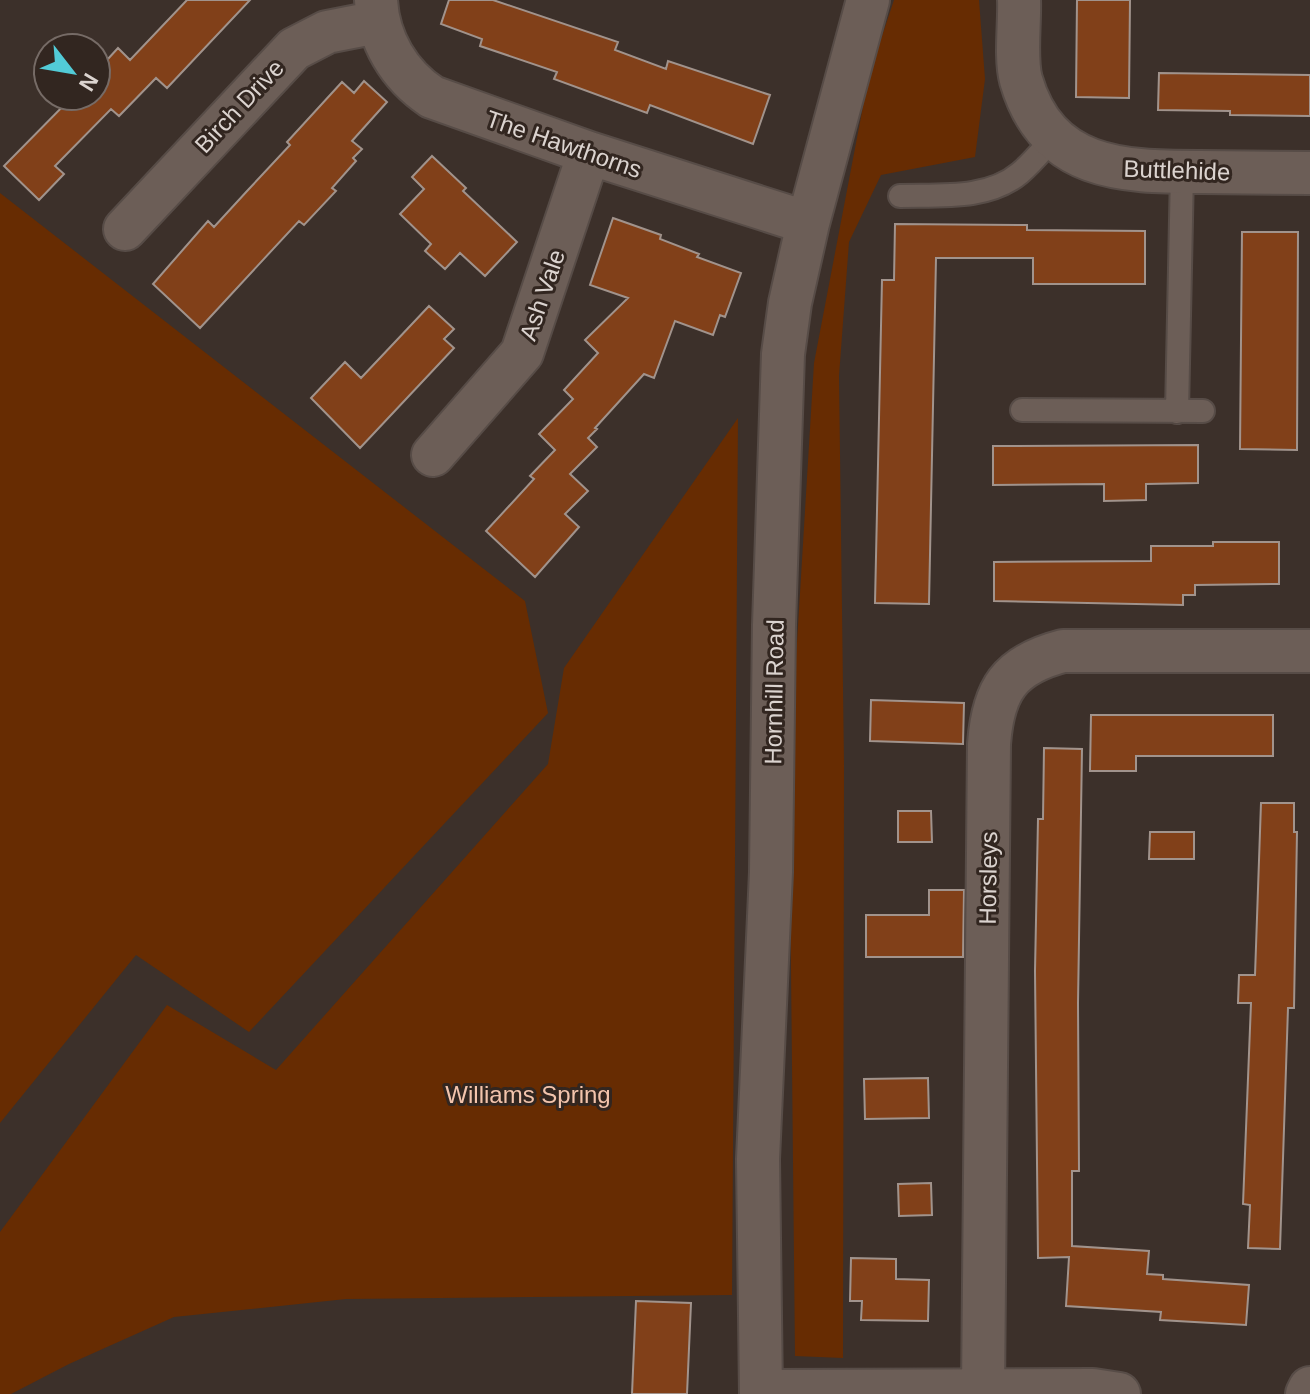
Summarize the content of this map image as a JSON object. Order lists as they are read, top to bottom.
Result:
{
  "streets": {
    "street": [
      "Birch Drive",
      "The Hawthorns",
      "Buttlehide",
      "Ash Vale",
      "Hornhill Road",
      "Horsleys"
    ]
  },
  "crossings": [
    ["Birch Drive", "The Hawthorns"],
    ["The Hawthorns", "Ash Vale"],
    ["The Hawthorns", "Hornhill Road"]
  ],
  "parks": ["Williams Spring"],
  "north": "bottom right"
}
